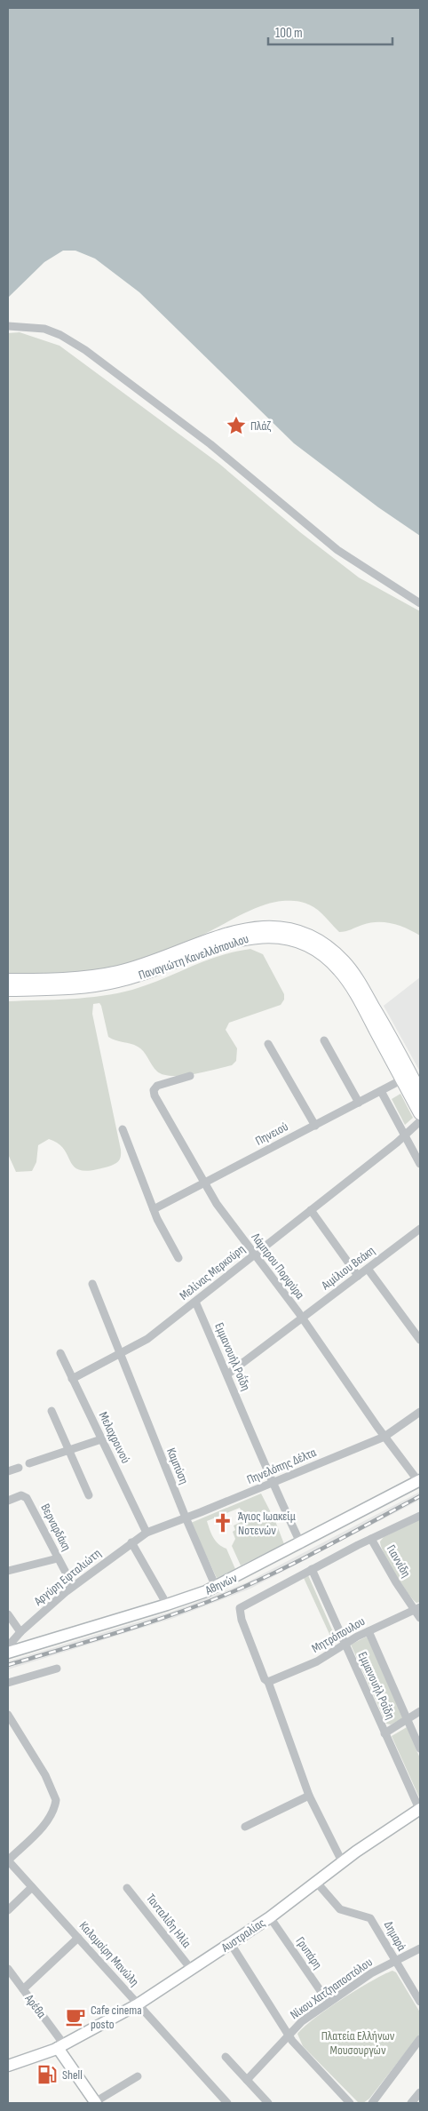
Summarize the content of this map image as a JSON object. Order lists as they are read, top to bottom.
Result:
{
  "streets": {
    "main road": ["Παναγιώτη Κανελλόπουλου"],
    "street": [
      "Πηνειού",
      "Λάμπρου Πορφύρα",
      "Αιμίλιου Βεάκη",
      "Μελίνας Μερκούρη",
      "Εμμανουήλ Ροΐδη",
      "Μελαχροινού",
      "Καμπύση",
      "Πηνελόπης Δέλτα",
      "Βερναρδάκη",
      "Γιαννίδη",
      "Αργύρη Εφταλιώτη",
      "Αθηνών",
      "Μητρόπουλου",
      "Τανταλίδη Ηλία",
      "Αυστραλίας",
      "Δημαρά",
      "Γρυπάρη",
      "Καλομοίρη Μανώλη",
      "Νίκου Χατζηαποστόλου",
      "Αρέθα"
    ]
  },
  "crossings": [
    ["Παναγιώτη Κανελλόπουλου", "Πηνειού"],
    ["Πηνειού", "Λάμπρου Πορφύρα"],
    ["Λάμπρου Πορφύρα", "Αιμίλιου Βεάκη"],
    ["Λάμπρου Πορφύρα", "Μελίνας Μερκούρη"],
    ["Λάμπρου Πορφύρα", "Πηνελόπης Δέλτα"],
    ["Λάμπρου Πορφύρα", "Αθηνών"],
    ["Αιμίλιου Βεάκη", "Εμμανουήλ Ροΐδη"],
    ["Μελίνας Μερκούρη", "Εμμανουήλ Ροΐδη"],
    ["Μελίνας Μερκούρη", "Μελαχροινού"],
    ["Μελίνας Μερκούρη", "Καμπύση"],
    ["Εμμανουήλ Ροΐδη", "Πηνελόπης Δέλτα"],
    ["Εμμανουήλ Ροΐδη", "Αθηνών"],
    ["Εμμανουήλ Ροΐδη", "Μητρόπουλου"],
    ["Εμμανουήλ Ροΐδη", "Αυστραλίας"],
    ["Μελαχροινού", "Πηνελόπης Δέλτα"],
    ["Μελαχροινού", "Αργύρη Εφταλιώτη"],
    ["Καμπύση", "Πηνελόπης Δέλτα"],
    ["Καμπύση", "Αθηνών"],
    ["Πηνελόπης Δέλτα", "Αργύρη Εφταλιώτη"],
    ["Βερναρδάκη", "Αργύρη Εφταλιώτη"],
    ["Γιαννίδη", "Μητρόπουλου"],
    ["Τανταλίδη Ηλία", "Αυστραλίας"],
    ["Αυστραλίας", "Δημαρά"],
    ["Αυστραλίας", "Γρυπάρη"],
    ["Αυστραλίας", "Καλομοίρη Μανώλη"],
    ["Αυστραλίας", "Αρέθα"],
    ["Δημαρά", "Νίκου Χατζηαποστόλου"],
    ["Γρυπάρη", "Νίκου Χατζηαποστόλου"]
  ],
  "parks": ["Πλατεία Ελλήνων Μουσουργών"],
  "places": {
    "place": ["Πλάζ"],
    "church": ["Άγιος Ιωακείμ Νοτενών"],
    "cafe": ["Cafe cinema posto"],
    "fuel station": ["Shell"]
  },
  "scale_bar": "100 m"
}
